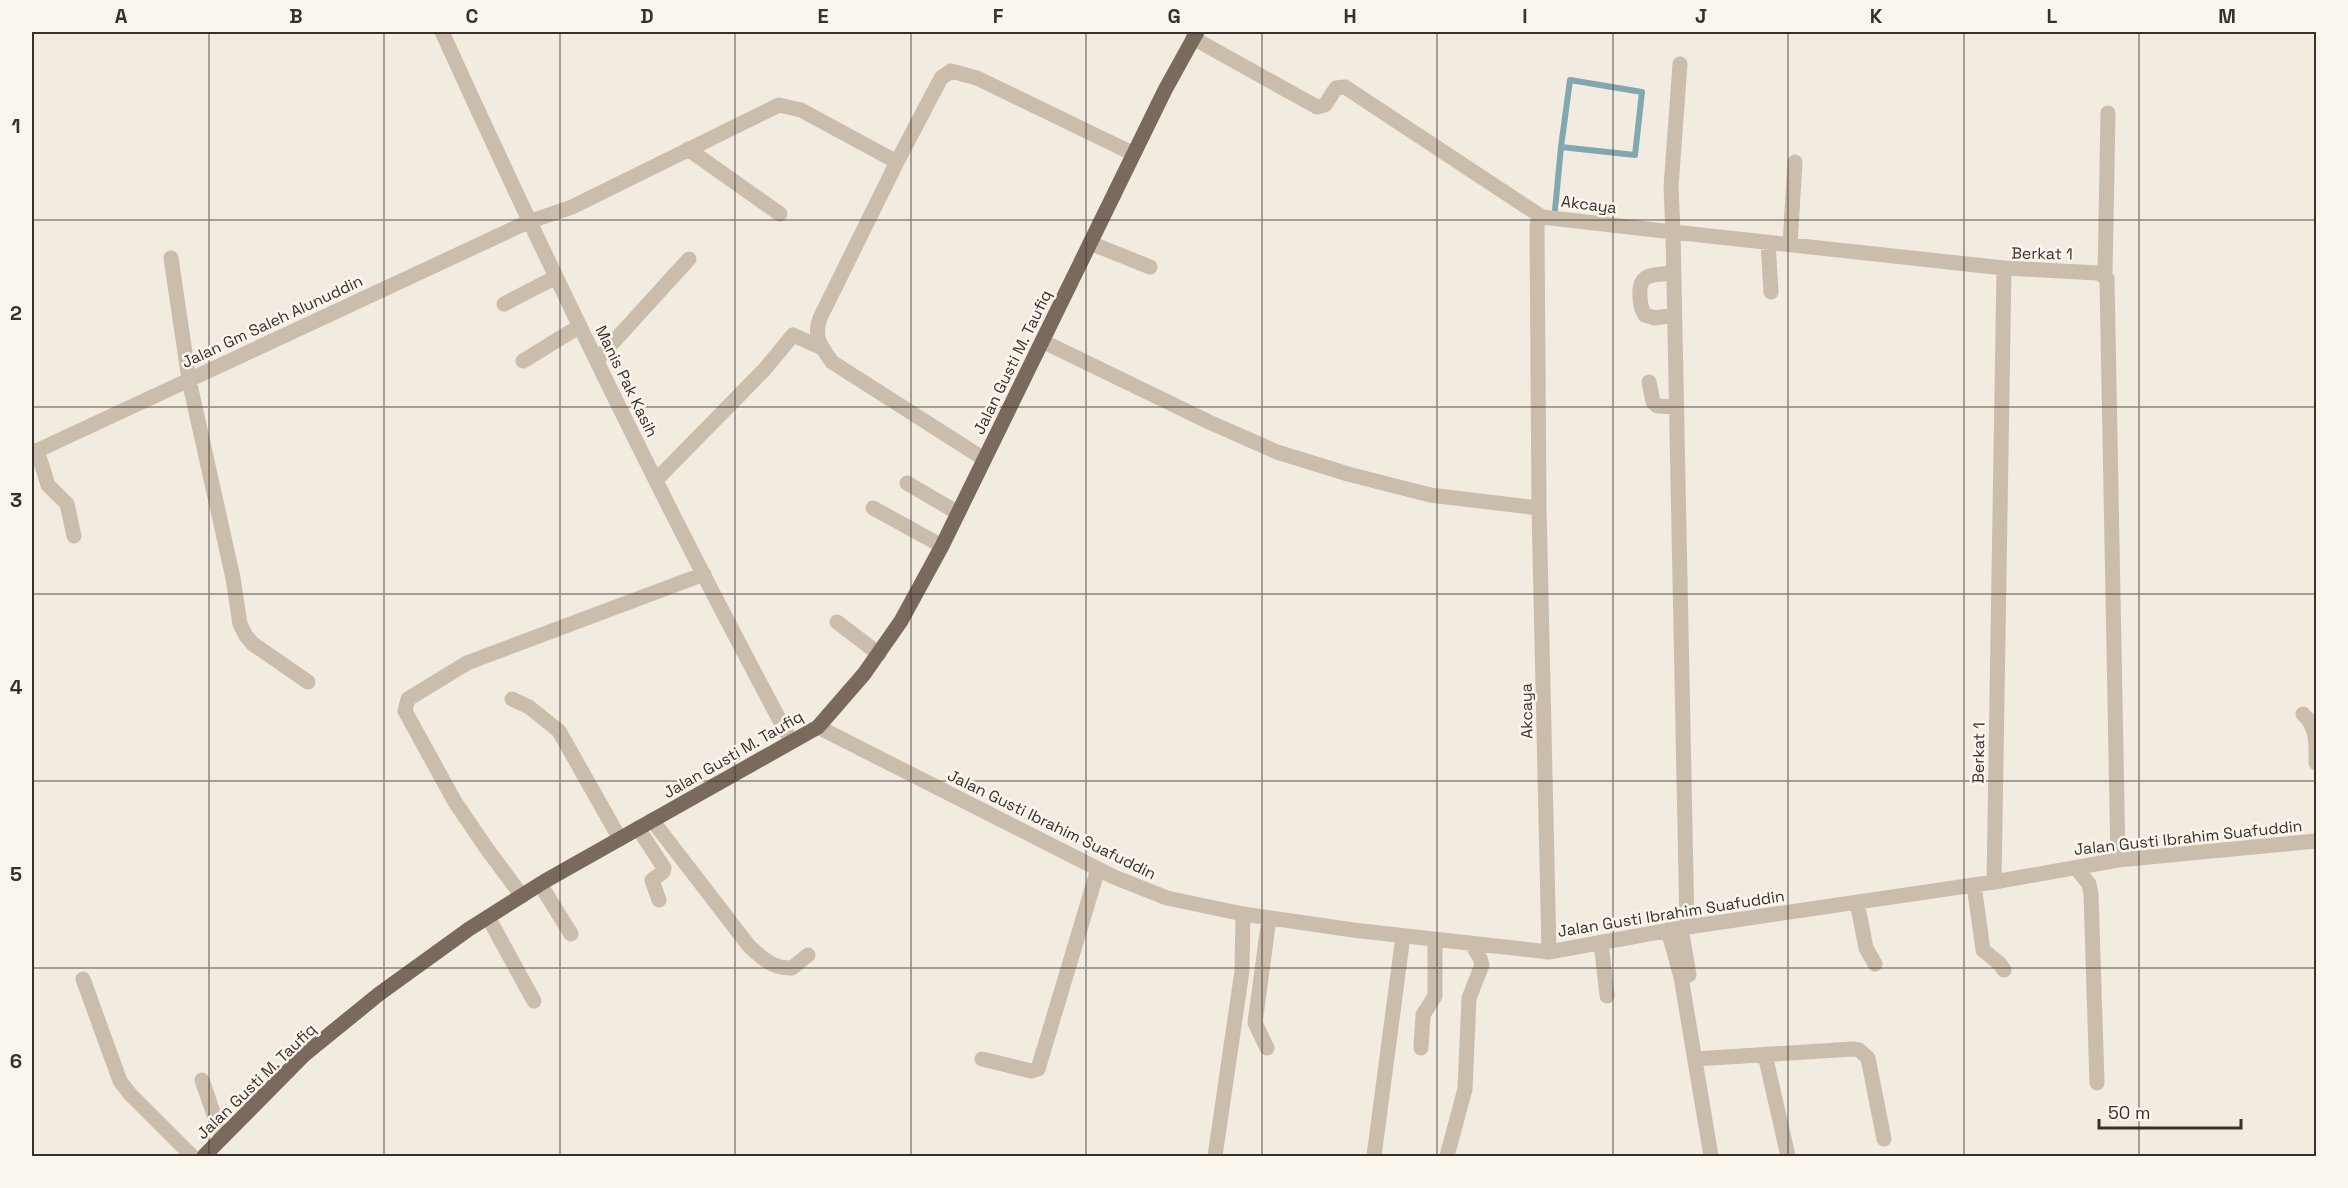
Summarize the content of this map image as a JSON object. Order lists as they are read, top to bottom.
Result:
{
  "streets": {
    "main road": ["Jalan Gusti M. Taufiq"],
    "street": [
      "Akcaya",
      "Berkat 1",
      "Jalan Gm Saleh Alunuddin",
      "Manis Pak Kasih",
      "Jalan Gusti Ibrahim Suafuddin"
    ]
  },
  "crossings": [
    ["Akcaya", "Berkat 1"],
    ["Akcaya", "Jalan Gusti Ibrahim Suafuddin"],
    ["Berkat 1", "Jalan Gusti Ibrahim Suafuddin"],
    ["Jalan Gm Saleh Alunuddin", "Manis Pak Kasih"],
    ["Jalan Gusti M. Taufiq", "Manis Pak Kasih"],
    ["Jalan Gusti M. Taufiq", "Jalan Gusti Ibrahim Suafuddin"]
  ],
  "scale_bar": "50 m",
  "grid": {
    "columns": [
      "A",
      "B",
      "C",
      "D",
      "E",
      "F",
      "G",
      "H",
      "I",
      "J",
      "K",
      "L",
      "M"
    ],
    "rows": [
      "1",
      "2",
      "3",
      "4",
      "5",
      "6"
    ]
  }
}
